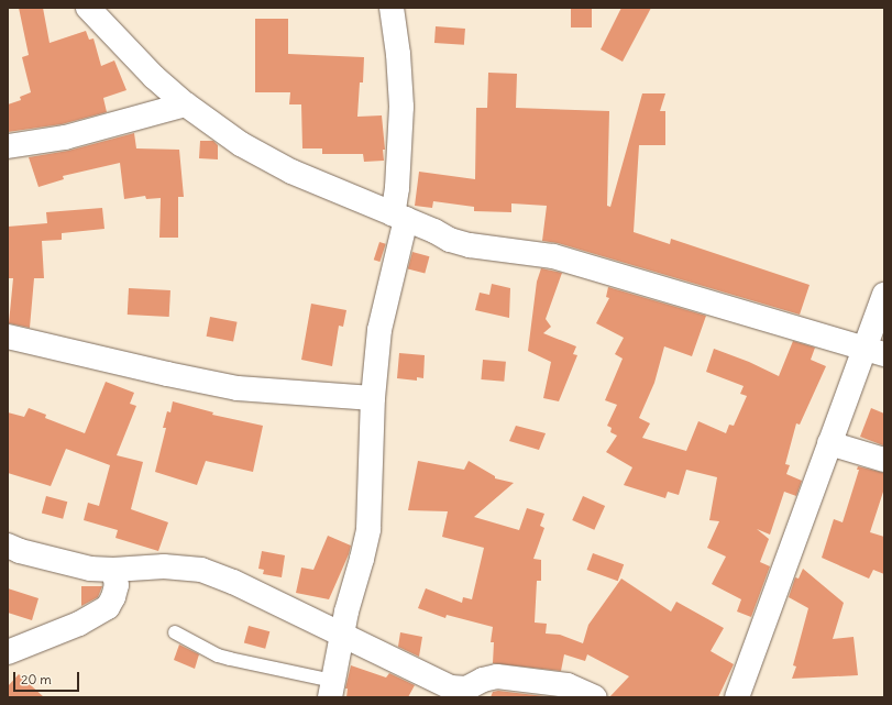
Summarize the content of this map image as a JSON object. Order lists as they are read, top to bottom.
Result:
{
  "scale_bar": "20 m"
}
